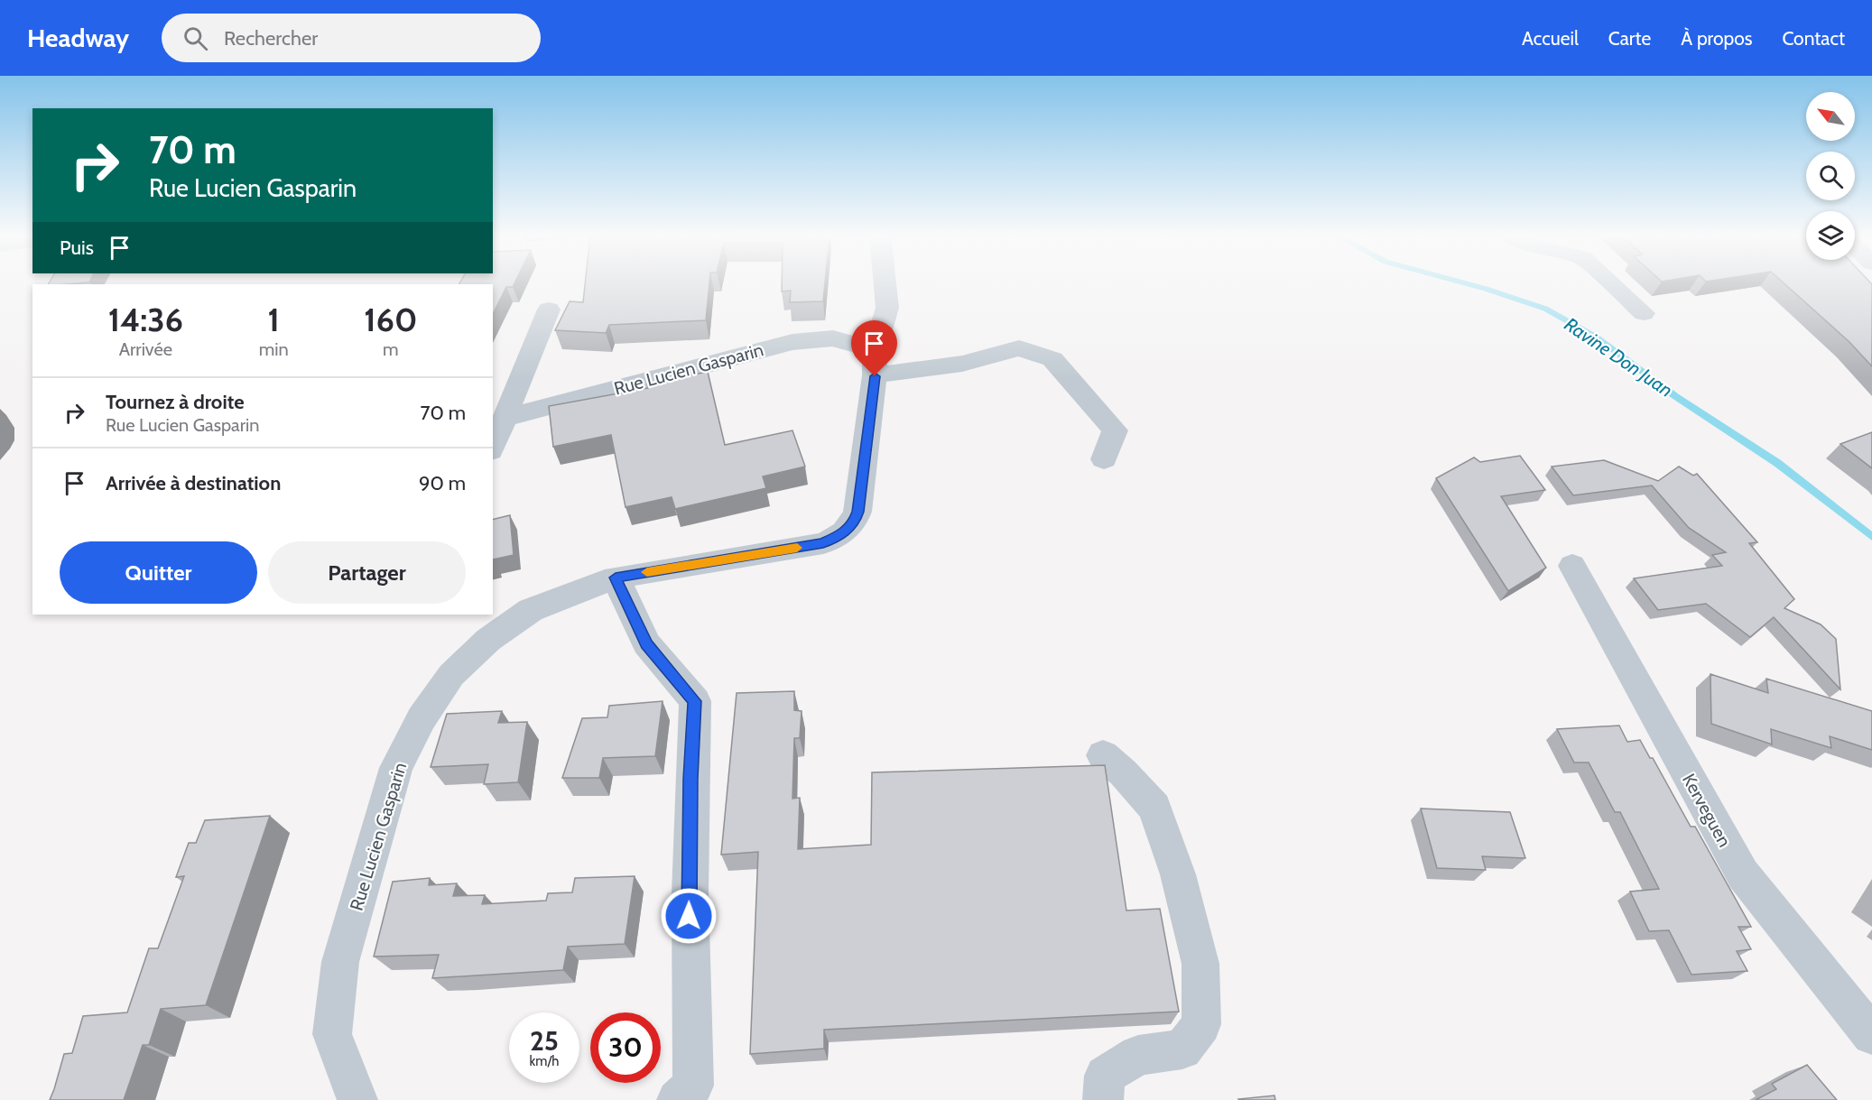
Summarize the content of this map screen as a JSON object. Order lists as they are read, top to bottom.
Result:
{
  "streets": {
    "street": ["Rue Lucien Gasparin", "Kerveguen"]
  },
  "water": ["Ravine Don Juan"],
  "north": "top left",
  "page": {
    "header": "Headway",
    "search": "Rechercher",
    "nav": [
      "Accueil",
      "Carte",
      "À propos",
      "Contact"
    ],
    "turn": ["70 m", "Rue Lucien Gasparin"],
    "then": "Puis",
    "eta": [
      "14:36",
      "Arrivée",
      "1",
      "min",
      "160",
      "m"
    ],
    "list": [
      {
        "name": "Tournez à droite",
        "note": "Rue Lucien Gasparin",
        "value": "70 m"
      },
      {
        "name": "Arrivée à destination",
        "value": "90 m"
      }
    ],
    "buttons": ["Quitter", "Partager"],
    "speed": "25 km/h",
    "limit": "30"
  }
}
